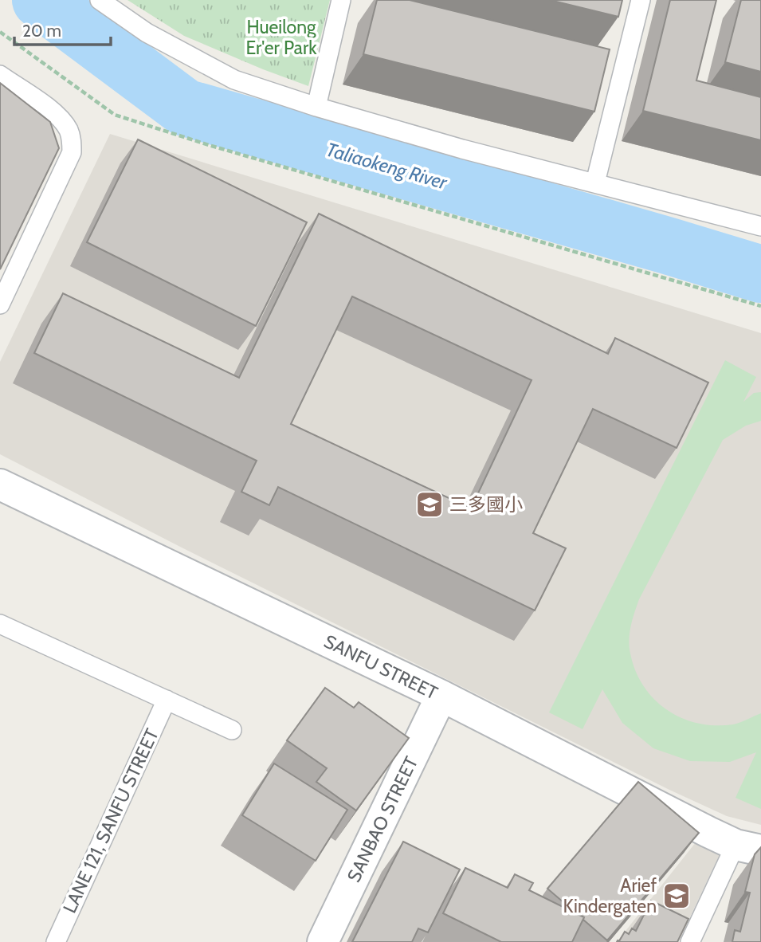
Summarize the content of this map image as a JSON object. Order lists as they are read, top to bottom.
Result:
{
  "streets": {
    "street": ["SANFU STREET", "SANBAO STREET"],
    "lane": ["LANE 121, SANFU STREET"]
  },
  "crossings": [
    ["SANFU STREET", "SANBAO STREET"]
  ],
  "water": ["Taliaokeng River"],
  "parks": ["Hueilong Er'er Park"],
  "places": {
    "school or university": ["三多國小", "Arief Kindergaten"]
  },
  "scale_bar": "20 m"
}
